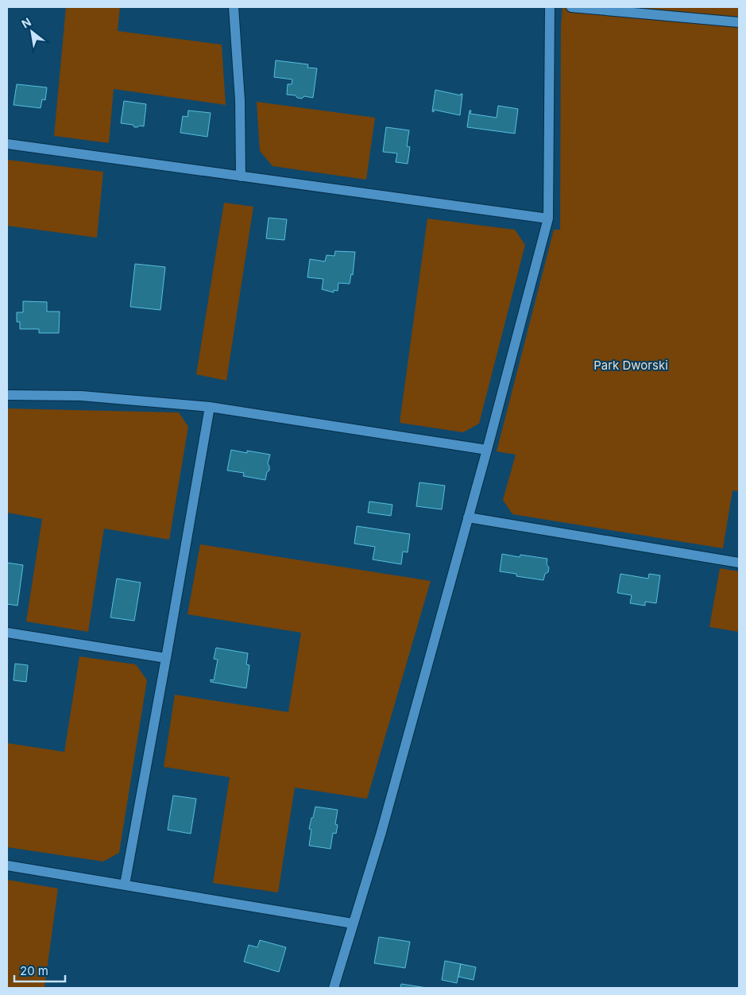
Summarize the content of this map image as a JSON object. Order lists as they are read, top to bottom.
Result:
{
  "parks": ["Park Dworski"],
  "scale_bar": "20 m",
  "north": "top left"
}
